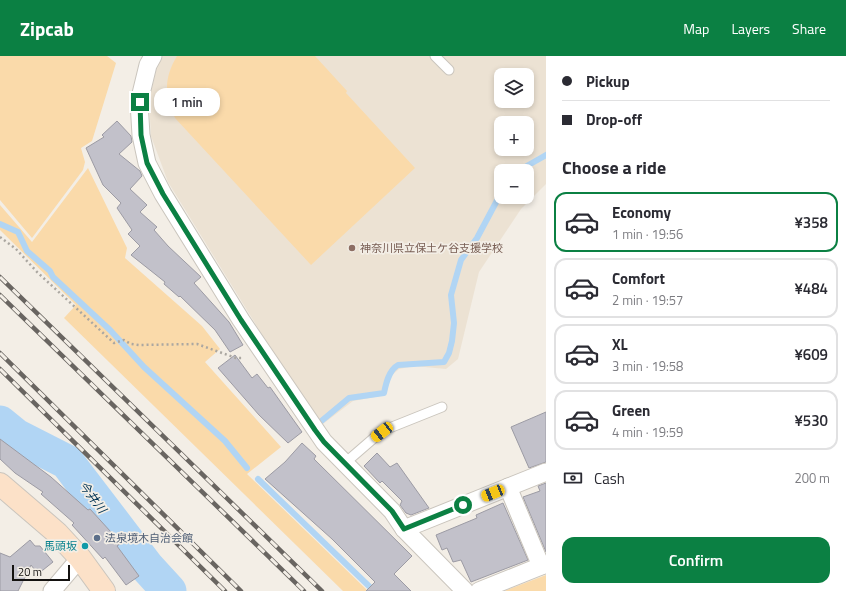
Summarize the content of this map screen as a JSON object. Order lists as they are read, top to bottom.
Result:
{
  "water": ["今井川"],
  "places": ["神奈川県立保土ケ谷支援学校", "法泉境木自治会館", "馬頭坂"],
  "scale_bar": "20 m",
  "page": {
    "header": "Zipcab",
    "nav": ["Map", "Layers", "Share"],
    "banner": ["Pickup", "Drop-off"],
    "map_buttons": ["+", "−"],
    "bubble": "1 min",
    "heading": "Choose a ride",
    "list": [
      {
        "name": "Economy",
        "note": "1 min · 19:56",
        "value": "¥358"
      },
      {
        "name": "Comfort",
        "note": "2 min · 19:57",
        "value": "¥484"
      },
      {
        "name": "XL",
        "note": "3 min · 19:58",
        "value": "¥609"
      },
      {
        "name": "Green",
        "note": "4 min · 19:59",
        "value": "¥530"
      }
    ],
    "pay": ["Cash", "200 m"],
    "buttons": "Confirm",
    "scale": "20 m"
  }
}
